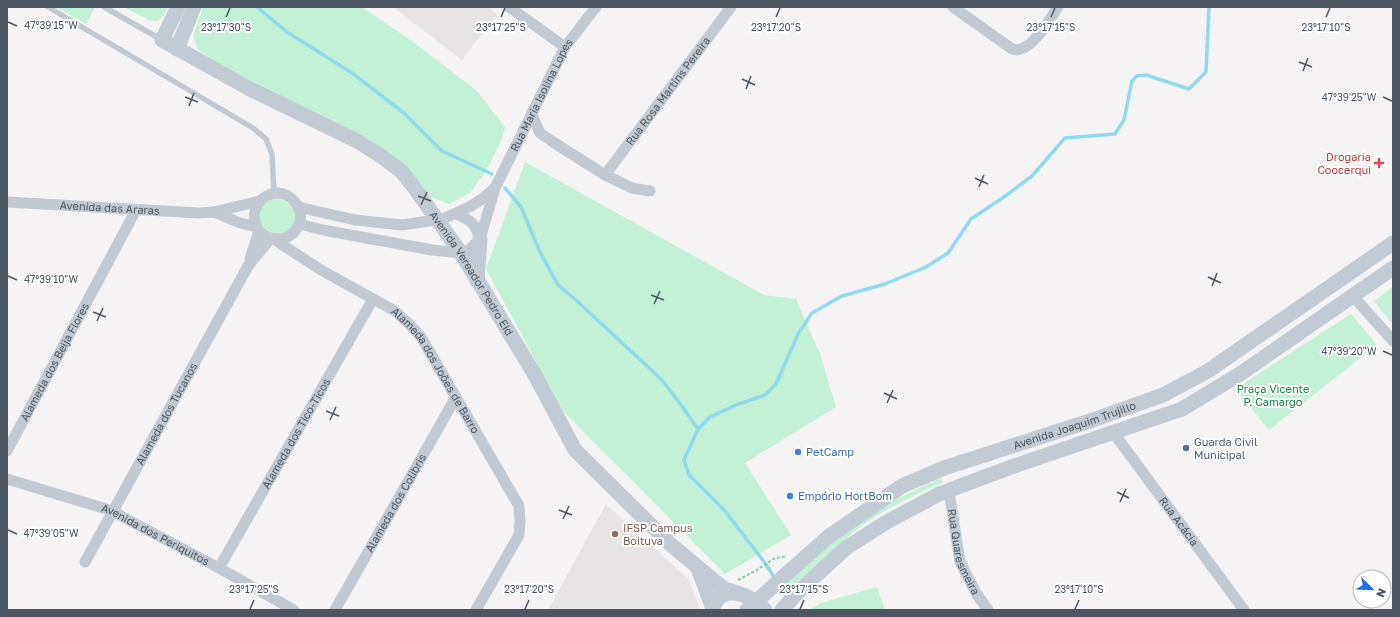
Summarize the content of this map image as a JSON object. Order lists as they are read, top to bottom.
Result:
{
  "streets": {
    "main road": ["Avenida Vereador Pedro Eid", "Avenida Joaquim Trujillo"],
    "street": [
      "Rua Rosa Martins Pereira",
      "Rua Maria Isolina Lopes",
      "Avenida das Araras",
      "Alameda dos Beija Flores",
      "Alameda dos Joões de Barro",
      "Alameda dos Tucanos",
      "Alameda dos Tico-Ticos",
      "Alameda dos Colibris",
      "Rua Acácia",
      "Avenida dos Periquitos",
      "Rua Quaresmeira"
    ]
  },
  "crossings": [
    ["Rua Maria Isolina Lopes", "Avenida das Araras"],
    ["Rua Maria Isolina Lopes", "Avenida Vereador Pedro Eid"],
    ["Rua Maria Isolina Lopes", "Alameda dos Joões de Barro"],
    ["Avenida das Araras", "Alameda dos Beija Flores"],
    ["Avenida das Araras", "Alameda dos Joões de Barro"],
    ["Avenida Vereador Pedro Eid", "Avenida Joaquim Trujillo"],
    ["Alameda dos Joões de Barro", "Alameda dos Tico-Ticos"],
    ["Alameda dos Joões de Barro", "Alameda dos Colibris"],
    ["Alameda dos Tucanos", "Avenida dos Periquitos"],
    ["Avenida Joaquim Trujillo", "Rua Acácia"],
    ["Avenida Joaquim Trujillo", "Rua Quaresmeira"],
    ["Alameda dos Tico-Ticos", "Avenida dos Periquitos"]
  ],
  "parks": ["Praça Vicente P. Camargo"],
  "places": {
    "health": ["Drogaria Coocerqui"],
    "other": [
      "Guarda Civil Municipal",
      "PetCamp",
      "Empório HortBom",
      "IFSP Campus Boituva"
    ]
  },
  "north": "bottom right",
  "coordinates": [
    "47°39'15\"W",
    "23°17'30\"S",
    "23°17'25\"S",
    "23°17'20\"S",
    "23°17'15\"S",
    "23°17'10\"S",
    "47°39'25\"W",
    "47°39'10\"W",
    "47°39'20\"W",
    "47°39'05\"W"
  ]
}
